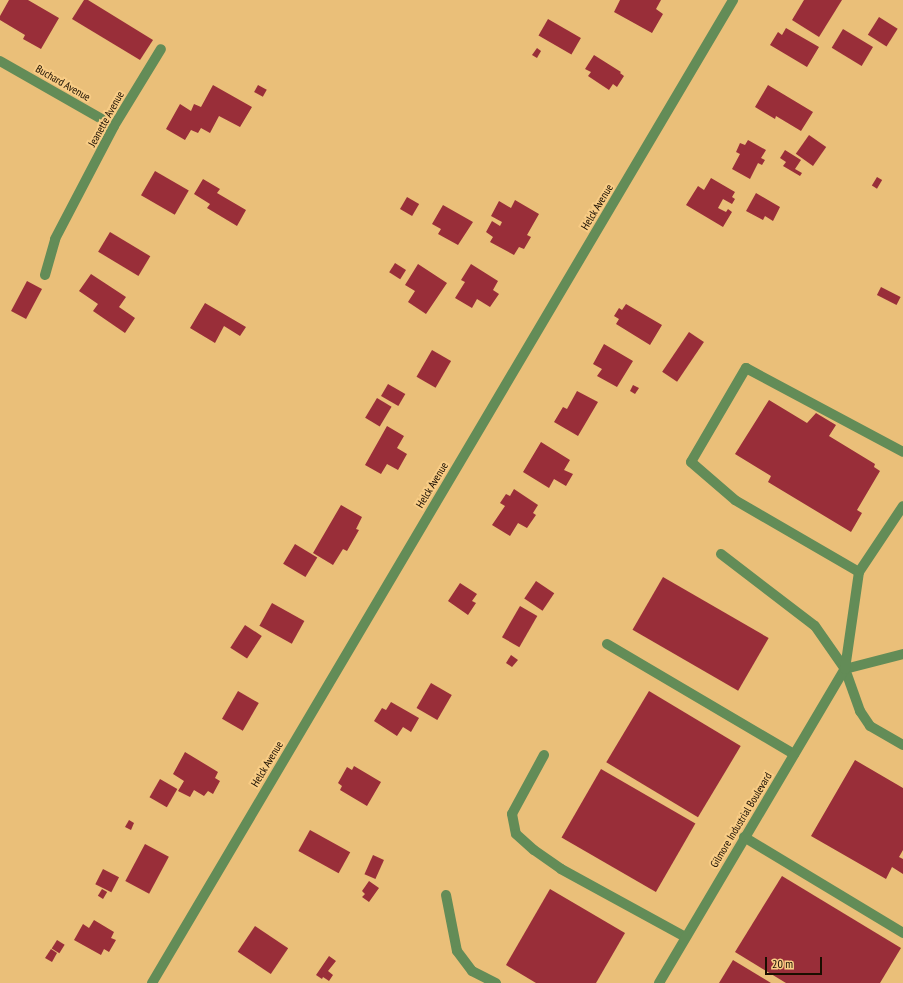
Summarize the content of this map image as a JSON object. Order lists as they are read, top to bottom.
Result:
{
  "streets": {
    "street": [
      "Buchard Avenue",
      "Jeanette Avenue",
      "Helck Avenue",
      "Gilmore Industrial Boulevard"
    ]
  },
  "crossings": [
    ["Buchard Avenue", "Jeanette Avenue"]
  ],
  "scale_bar": "20 m"
}
